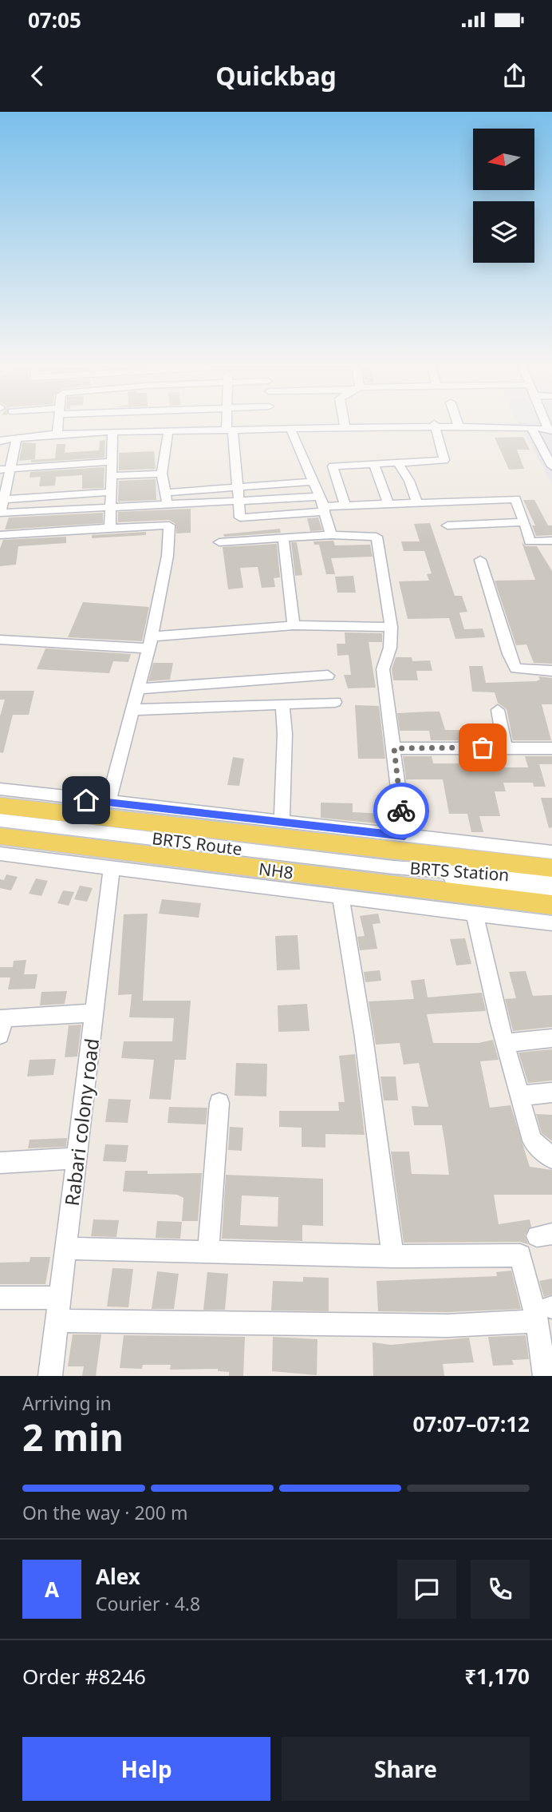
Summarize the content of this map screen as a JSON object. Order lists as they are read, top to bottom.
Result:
{
  "streets": {
    "main road": ["NH8"],
    "street": ["BRTS Route", "BRTS Station", "Rabari colony road"]
  },
  "crossings": [
    ["BRTS Route", "BRTS Station"]
  ],
  "north": "left",
  "page": {
    "status": "07:05",
    "header": "Quickbag",
    "heading": ["2 min", "Arriving in", "07:07–07:12"],
    "panel": [
      "Alex",
      "Courier · 4.8",
      "Order #8246",
      "₹1,170"
    ],
    "bar": "On the way · 200 m",
    "round": "A",
    "buttons": ["Help", "Share"]
  }
}
